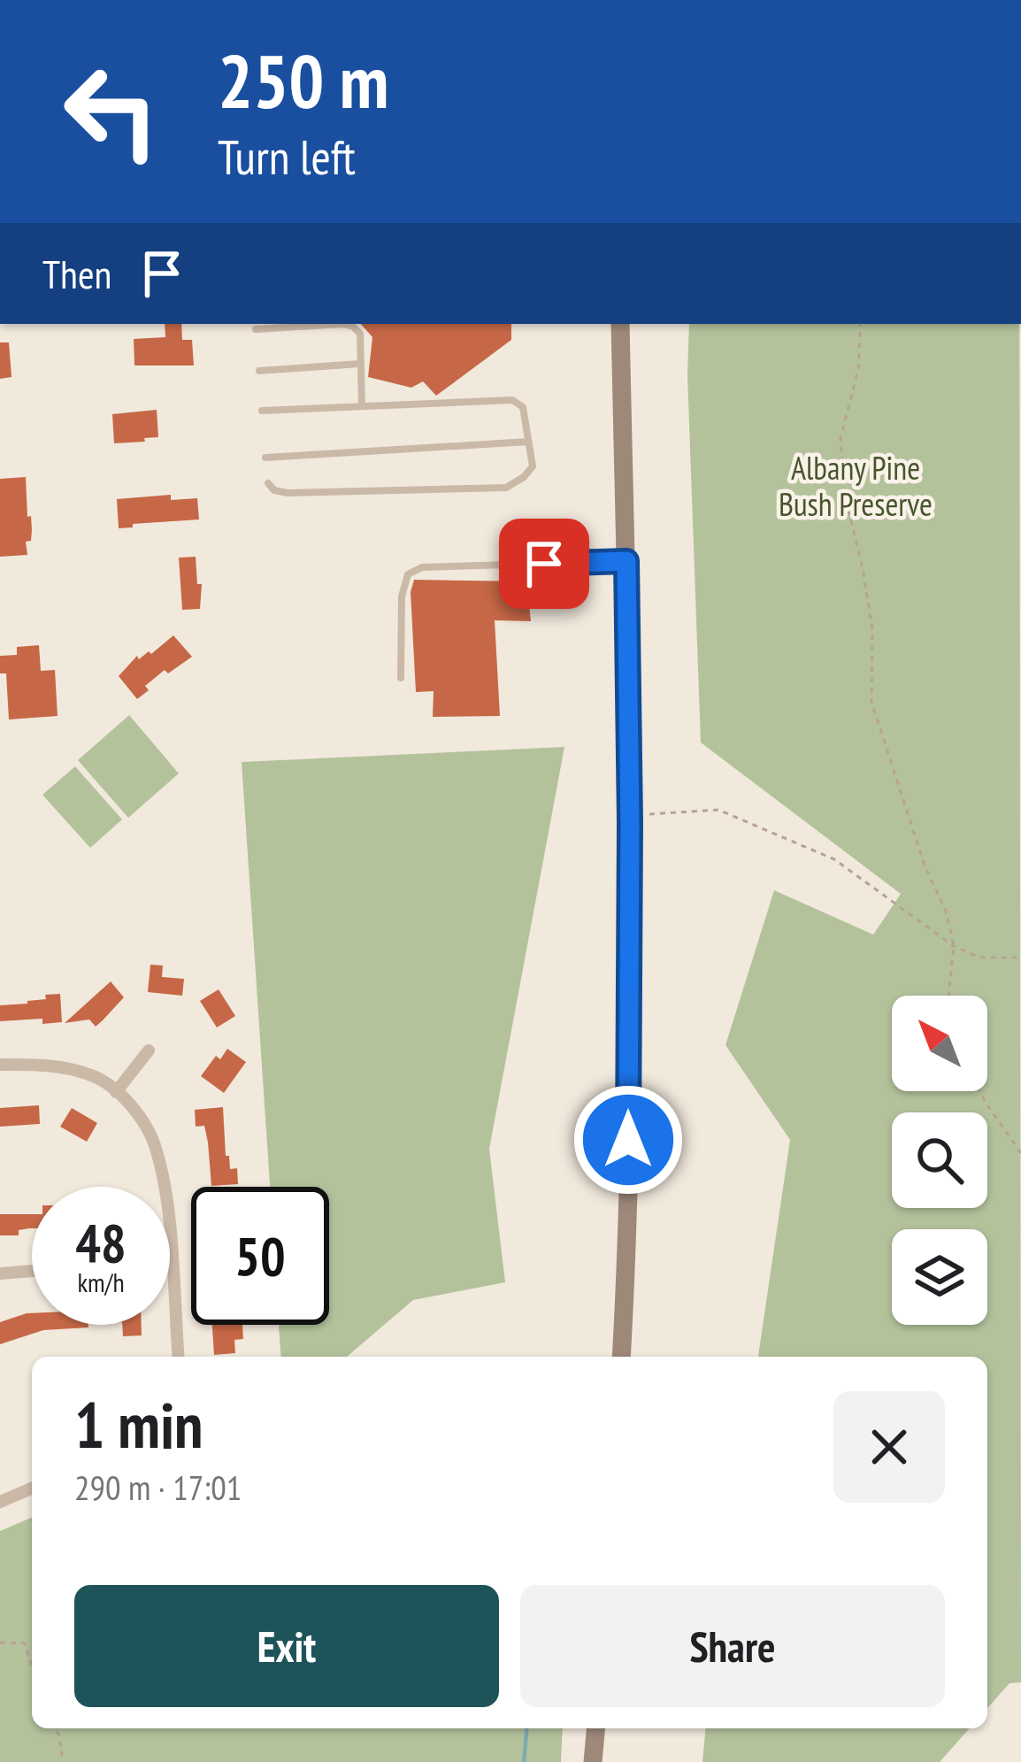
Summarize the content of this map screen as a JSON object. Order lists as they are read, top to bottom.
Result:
{
  "parks": ["Albany Pine Bush Preserve"],
  "north": "top left",
  "page": {
    "turn": ["250 m", "Turn left"],
    "then": "Then",
    "speed": "48 km/h",
    "limit": "50",
    "heading": ["1 min", "290 m · 17:01"],
    "buttons": ["Exit", "Share"]
  }
}
